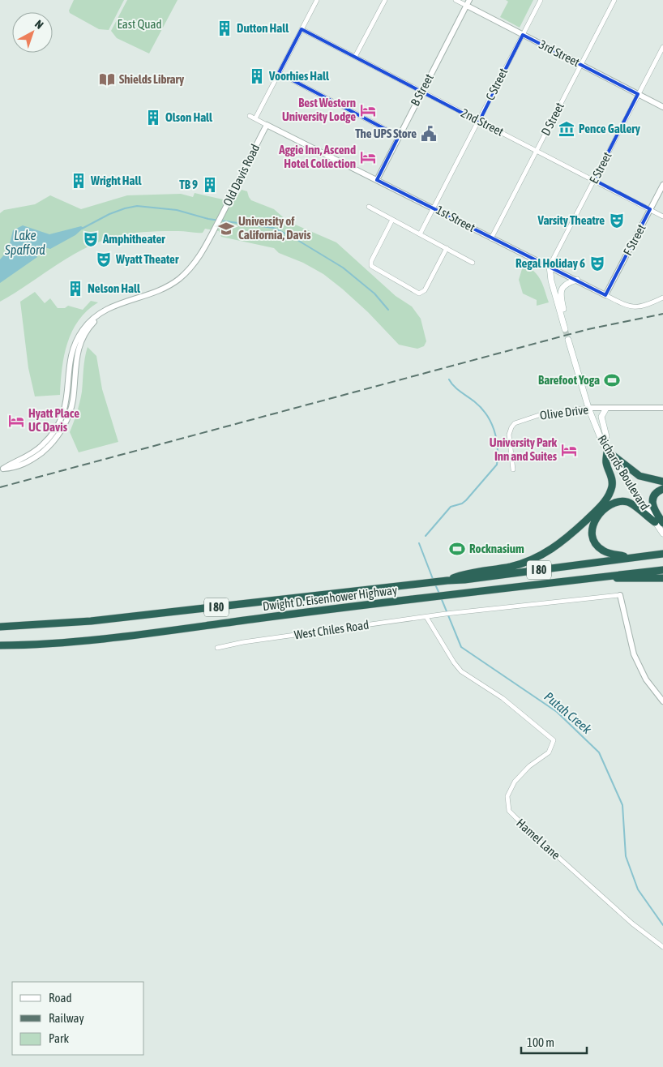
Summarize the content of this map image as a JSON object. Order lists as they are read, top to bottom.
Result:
{
  "streets": {
    "highway": ["I 80", "Dwight D. Eisenhower Highway"],
    "main road": ["Richards Boulevard"],
    "street": [
      "3rd Street",
      "C Street",
      "B Street",
      "D Street",
      "2nd Street",
      "E Street",
      "Old Davis Road",
      "1st Street",
      "F Street",
      "Olive Drive",
      "West Chiles Road",
      "Hamel Lane"
    ]
  },
  "crossings": [
    ["3rd Street", "C Street"],
    ["3rd Street", "B Street"],
    ["3rd Street", "D Street"],
    ["3rd Street", "E Street"],
    ["C Street", "2nd Street"],
    ["C Street", "1st Street"],
    ["B Street", "2nd Street"],
    ["B Street", "1st Street"],
    ["D Street", "2nd Street"],
    ["D Street", "1st Street"],
    ["2nd Street", "E Street"],
    ["2nd Street", "F Street"],
    ["E Street", "1st Street"],
    ["Old Davis Road", "1st Street"],
    ["1st Street", "F Street"],
    ["Olive Drive", "Richards Boulevard"],
    ["West Chiles Road", "Hamel Lane"]
  ],
  "water": ["Lake Spafford", "Putah Creek"],
  "parks": ["East Quad"],
  "places": {
    "building": [
      "Dutton Hall",
      "Voorhies Hall",
      "Olson Hall",
      "Wright Hall",
      "TB 9",
      "Nelson Hall"
    ],
    "library": ["Shields Library"],
    "hotel": [
      "Best Western University Lodge",
      "Aggie Inn, Ascend Hotel Collection",
      "Hyatt Place UC Davis",
      "University Park Inn and Suites"
    ],
    "museum": ["Pence Gallery"],
    "public building": ["The UPS Store"],
    "theatre": [
      "Varsity Theatre",
      "Amphitheater",
      "Wyatt Theater",
      "Regal Holiday 6"
    ],
    "school or university": ["University of California, Davis"],
    "sports": ["Barefoot Yoga", "Rocknasium"]
  },
  "legend": ["Road", "Railway", "Park"],
  "scale_bar": "100 m",
  "north": "top right"
}
